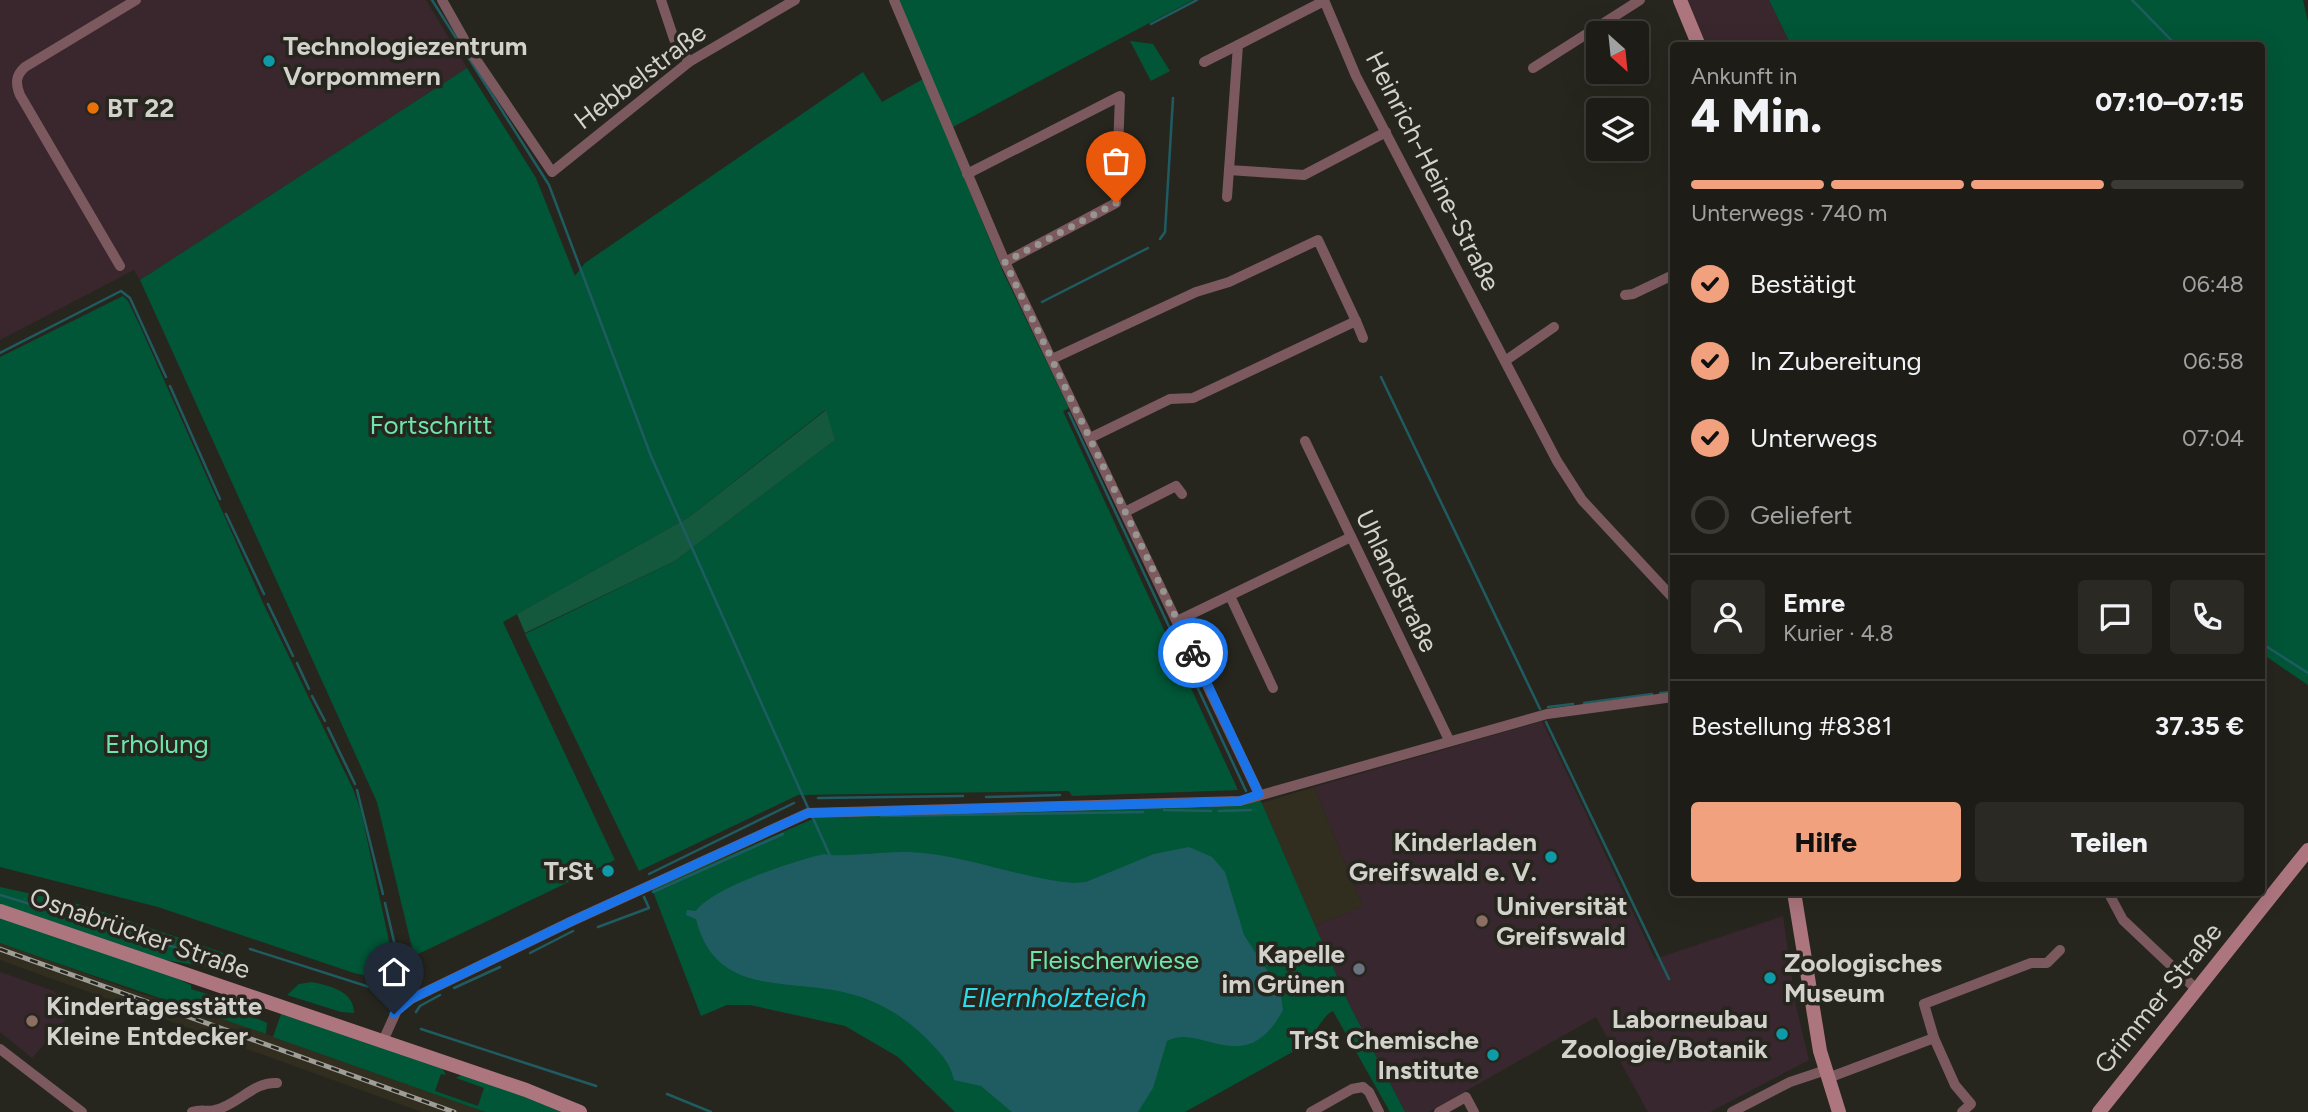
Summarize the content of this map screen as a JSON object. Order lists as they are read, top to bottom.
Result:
{
  "streets": {
    "main road": ["Osnabrücker Straße", "Grimmer Straße"],
    "street": ["Hebbelstraße", "Heinrich-Heine-Straße", "Uhlandstraße"]
  },
  "water": ["Ellernholzteich"],
  "parks": ["Fortschritt", "Erholung", "Fleischerwiese"],
  "places": [
    "Technologiezentrum Vorpommern",
    "BT 22",
    "Kinderladen Greifswald e. V.",
    "TrSt",
    "Universität Greifswald",
    "Kapelle im Grünen",
    "Zoologisches Museum",
    "Kindertagesstätte Kleine Entdecker",
    "Laborneubau Zoologie/Botanik",
    "TrSt Chemische Institute"
  ],
  "north": "bottom right",
  "page": {
    "heading": ["4 Min.", "Ankunft in", "07:10–07:15"],
    "panel": [
      "Emre",
      "Kurier · 4.8",
      "Bestellung #8381",
      "37.35 €"
    ],
    "bar": "Unterwegs · 740 m",
    "list": [
      ["Bestätigt", "06:48"],
      ["In Zubereitung", "06:58"],
      ["Unterwegs", "07:04"],
      "Geliefert"
    ],
    "buttons": ["Hilfe", "Teilen"]
  }
}
